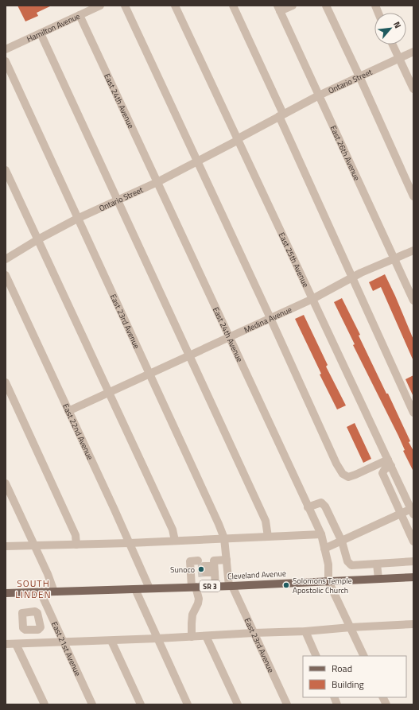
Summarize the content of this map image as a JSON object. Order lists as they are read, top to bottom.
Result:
{
  "streets": {
    "main road": ["Cleveland Avenue", "SR 3"],
    "street": [
      "Hamilton Avenue",
      "Ontario Street",
      "East 24th Avenue",
      "East 26th Avenue",
      "East 25th Avenue",
      "Medina Avenue",
      "East 23rd Avenue",
      "East 22nd Avenue",
      "East 21st Avenue"
    ]
  },
  "crossings": [
    ["Hamilton Avenue", "East 24th Avenue"],
    ["Ontario Street", "East 24th Avenue"],
    ["Ontario Street", "East 26th Avenue"],
    ["Ontario Street", "East 25th Avenue"],
    ["Ontario Street", "East 23rd Avenue"],
    ["East 24th Avenue", "Medina Avenue"],
    ["East 24th Avenue", "Cleveland Avenue"],
    ["East 26th Avenue", "Medina Avenue"],
    ["East 25th Avenue", "Medina Avenue"],
    ["Medina Avenue", "East 23rd Avenue"],
    ["Medina Avenue", "East 22nd Avenue"],
    ["East 23rd Avenue", "Cleveland Avenue"],
    ["East 22nd Avenue", "Cleveland Avenue"],
    ["Cleveland Avenue", "East 21st Avenue"]
  ],
  "districts": ["SOUTH LINDEN"],
  "places": ["Sunoco", "Solomons Temple Apostolic Church"],
  "legend": ["Road", "Building"],
  "north": "top right"
}
